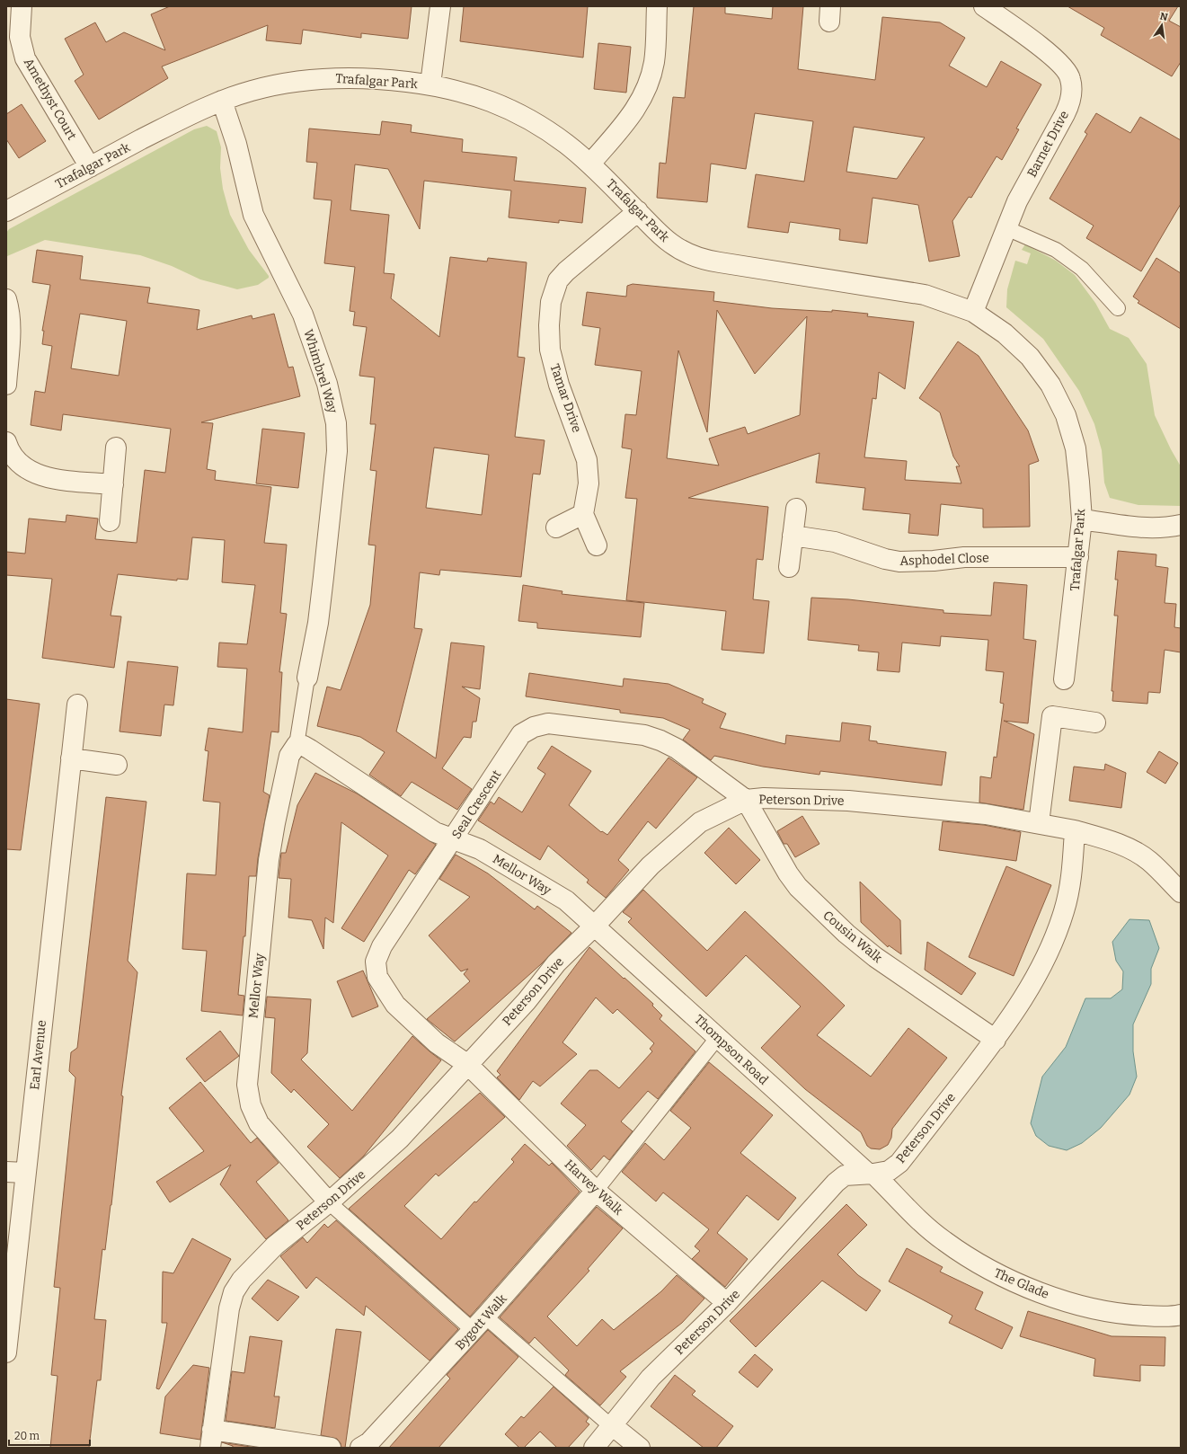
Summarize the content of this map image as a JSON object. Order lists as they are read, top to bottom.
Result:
{
  "streets": {
    "street": [
      "Trafalgar Park",
      "Amethyst Court",
      "Barnet Drive",
      "Whimbrel Way",
      "Tamar Drive",
      "Asphodel Close",
      "Peterson Drive",
      "Seal Crescent",
      "Mellor Way",
      "Cousin Walk",
      "Thompson Road",
      "Earl Avenue",
      "Harvey Walk",
      "The Glade",
      "Bygott Walk"
    ]
  },
  "crossings": [
    ["Trafalgar Park", "Amethyst Court"],
    ["Trafalgar Park", "Barnet Drive"],
    ["Trafalgar Park", "Whimbrel Way"],
    ["Trafalgar Park", "Tamar Drive"],
    ["Trafalgar Park", "Asphodel Close"],
    ["Whimbrel Way", "Mellor Way"],
    ["Peterson Drive", "Seal Crescent"],
    ["Peterson Drive", "Mellor Way"],
    ["Peterson Drive", "Cousin Walk"],
    ["Peterson Drive", "Thompson Road"],
    ["Peterson Drive", "Harvey Walk"],
    ["Peterson Drive", "The Glade"],
    ["Seal Crescent", "Mellor Way"],
    ["Seal Crescent", "Cousin Walk"],
    ["Seal Crescent", "Harvey Walk"],
    ["Mellor Way", "Thompson Road"],
    ["Thompson Road", "The Glade"],
    ["Harvey Walk", "Bygott Walk"]
  ],
  "scale_bar": "20 m",
  "north": "top"
}
